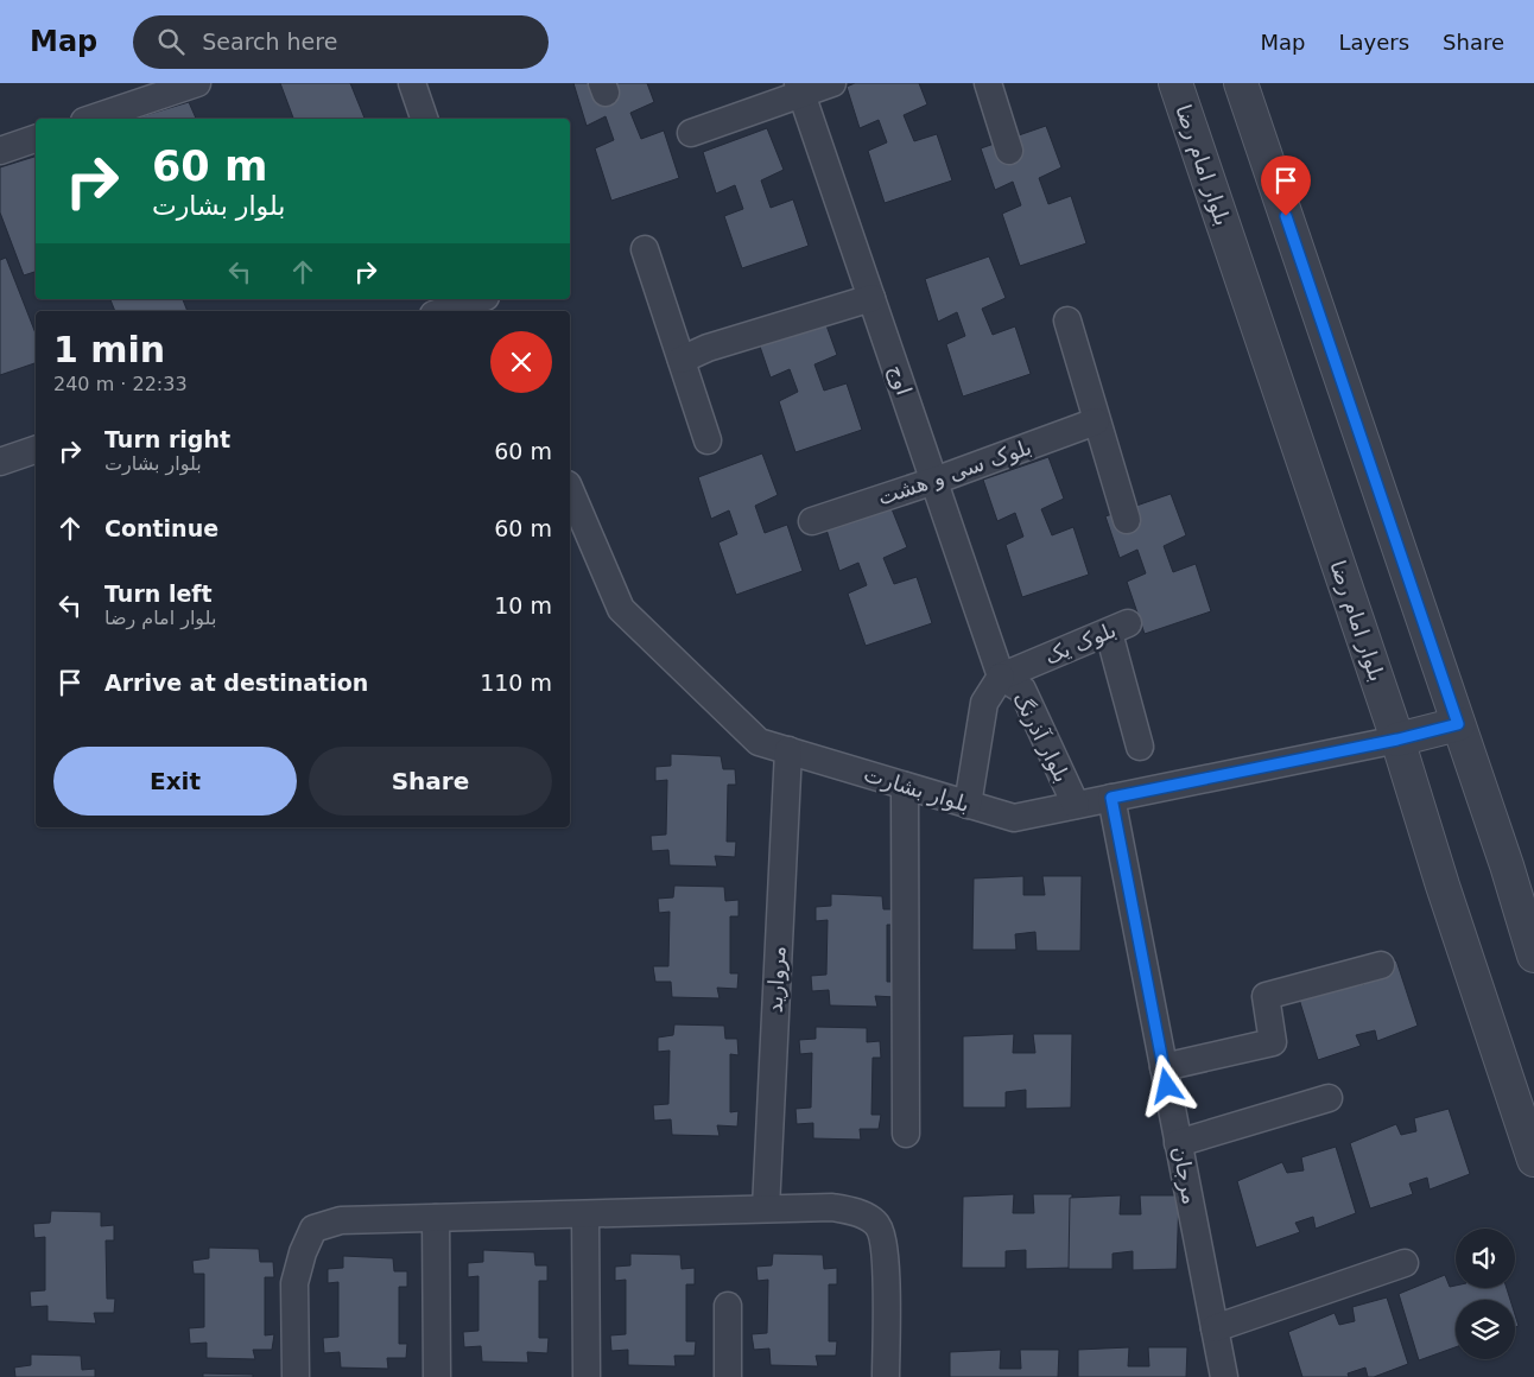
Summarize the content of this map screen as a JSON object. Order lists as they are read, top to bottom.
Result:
{
  "streets": {
    "street": [
      "بلوار امام رضا",
      "اوج",
      "بلوک سی و هشت",
      "بلوک یک",
      "بلوار آذرنگ",
      "بلوار بشارت",
      "مروارید",
      "مرجان"
    ]
  },
  "crossings": [
    ["بلوار امام رضا", "بلوار بشارت"],
    ["اوج", "بلوک سی و هشت"],
    ["اوج", "بلوک یک"],
    ["اوج", "بلوار آذرنگ"],
    ["بلوک یک", "بلوار آذرنگ"],
    ["بلوار آذرنگ", "بلوار بشارت"],
    ["بلوار بشارت", "مروارید"],
    ["بلوار بشارت", "مرجان"]
  ],
  "page": {
    "header": "Map",
    "search": "Search here",
    "nav": ["Map", "Layers", "Share"],
    "turn": ["60 m", "بلوار بشارت"],
    "heading": ["1 min", "240 m · 22:33"],
    "list": [
      {
        "name": "Turn right",
        "note": "بلوار بشارت",
        "value": "60 m"
      },
      {
        "name": "Continue",
        "value": "60 m"
      },
      {
        "name": "Turn left",
        "note": "بلوار امام رضا",
        "value": "10 m"
      },
      {
        "name": "Arrive at destination",
        "value": "110 m"
      }
    ],
    "buttons": ["Exit", "Share"]
  }
}
